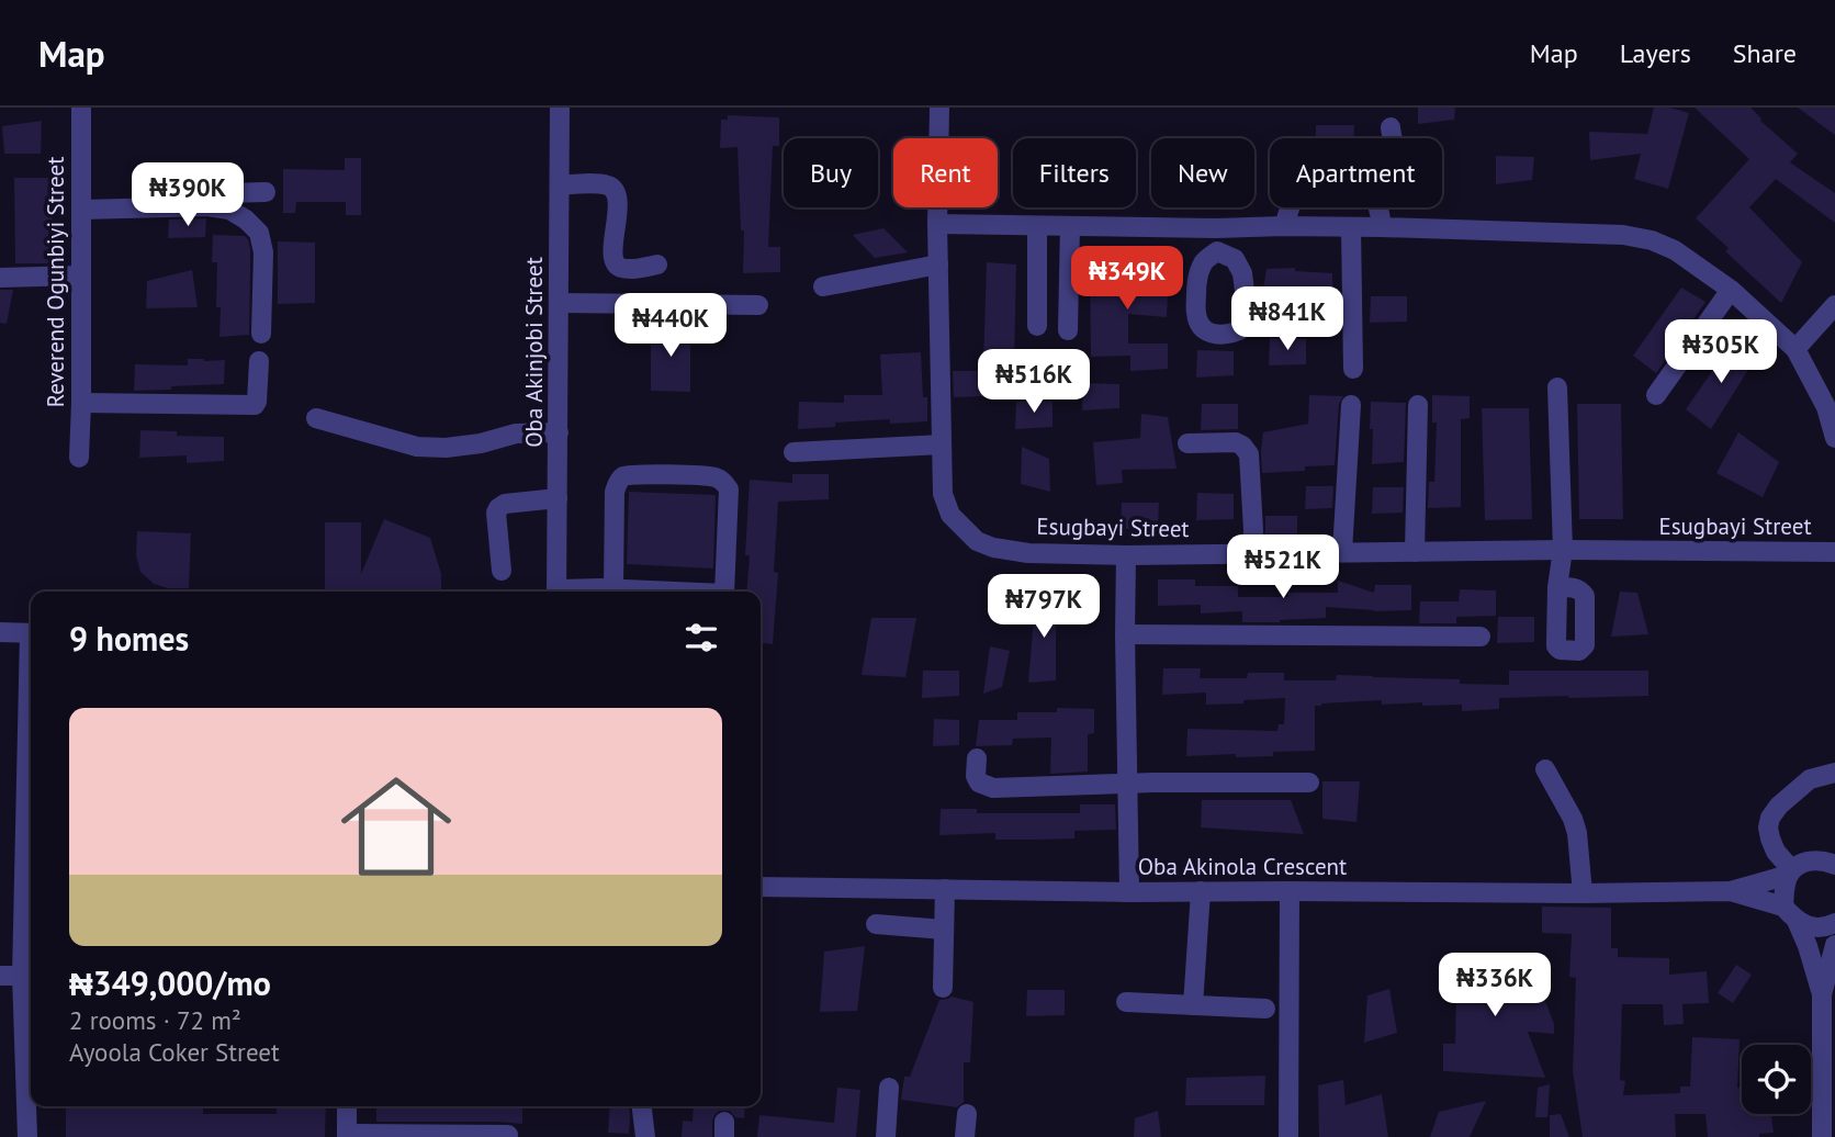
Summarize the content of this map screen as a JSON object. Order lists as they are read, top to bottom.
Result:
{
  "streets": {
    "street": [
      "Reverend Ogunbiyi Street",
      "Oba Akinjobi Street",
      "Esugbayi Street",
      "Oba Akinola Crescent"
    ]
  },
  "page": {
    "header": "Map",
    "nav": ["Map", "Layers", "Share"],
    "chip": [
      "Buy",
      "Rent",
      "Filters",
      "New",
      "Apartment"
    ],
    "price": [
      "₦390K",
      "₦349K",
      "₦841K",
      "₦440K",
      "₦305K",
      "₦516K",
      "₦521K",
      "₦797K",
      "₦336K"
    ],
    "heading": "9 homes",
    "list": [
      {
        "name": "₦349,000/mo",
        "note": "2 rooms · 72 m² · Ayoola Coker Street"
      }
    ]
  }
}
